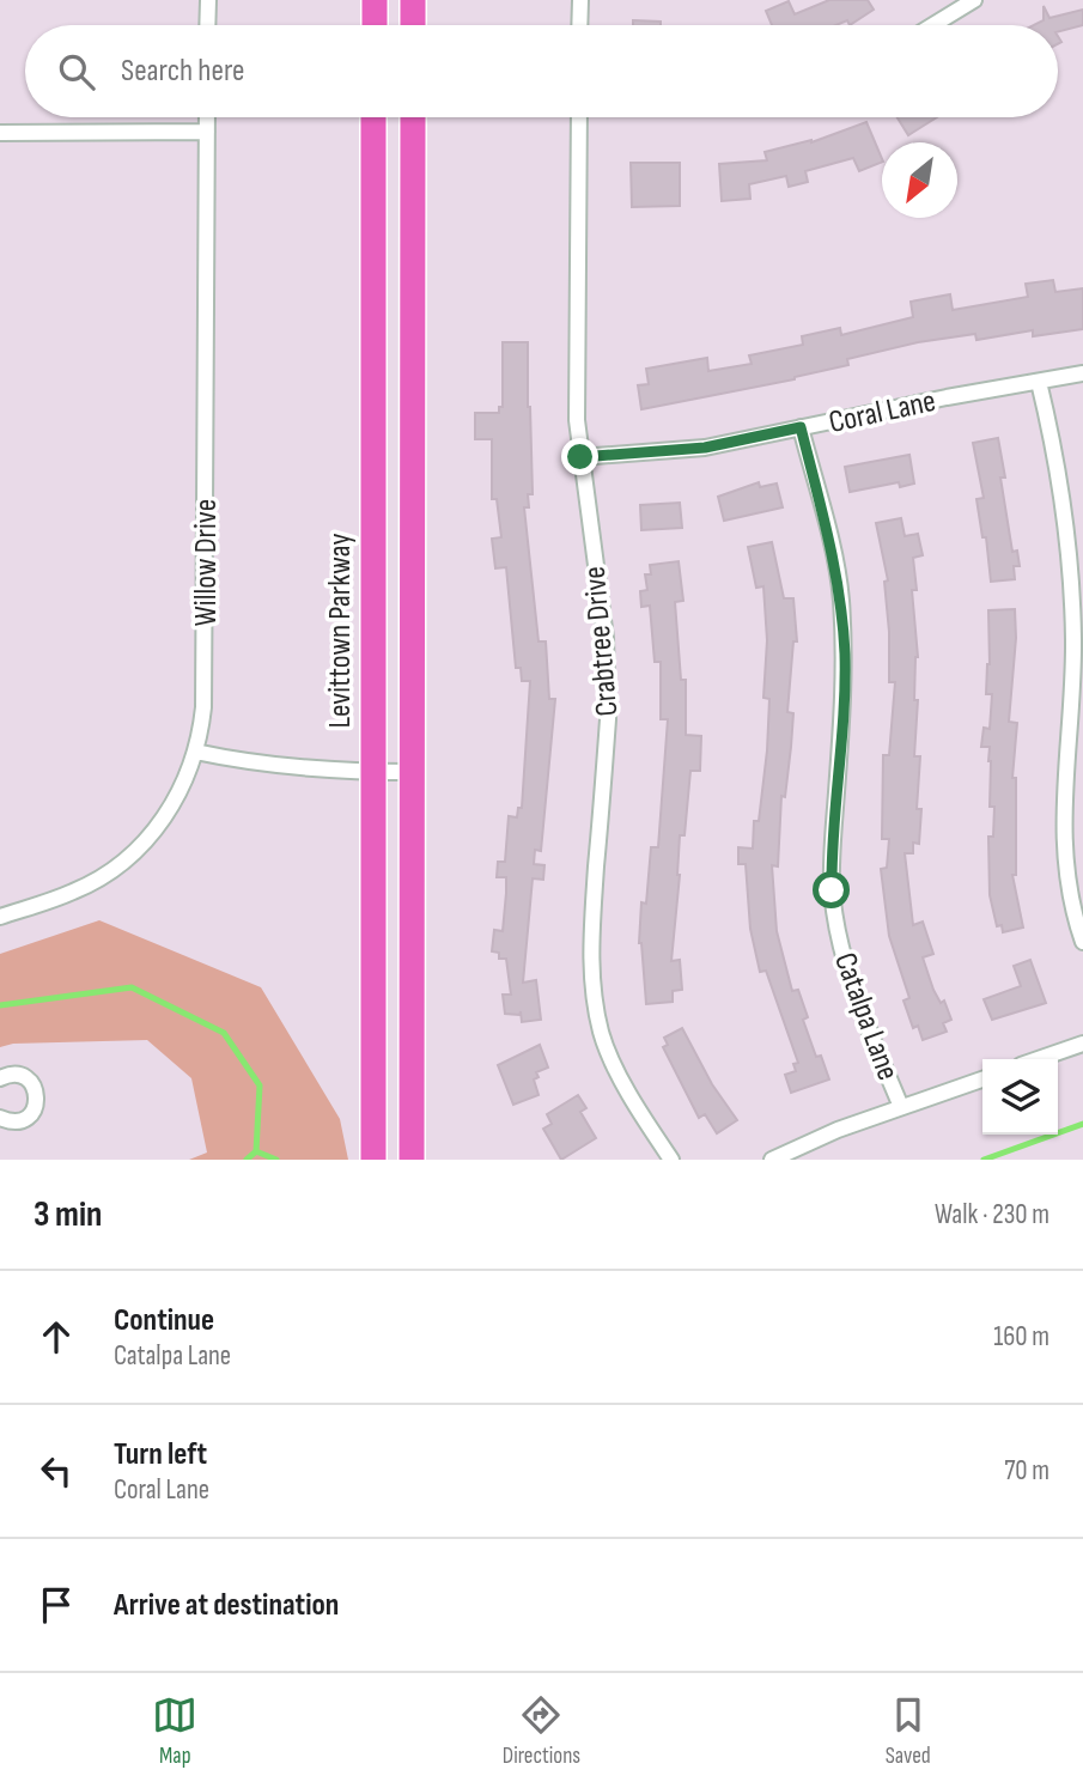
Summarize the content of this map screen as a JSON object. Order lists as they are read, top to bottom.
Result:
{
  "streets": {
    "main road": ["Levittown Parkway"],
    "street": [
      "Coral Lane",
      "Willow Drive",
      "Crabtree Drive",
      "Catalpa Lane"
    ]
  },
  "crossings": [
    ["Coral Lane", "Crabtree Drive"],
    ["Coral Lane", "Catalpa Lane"]
  ],
  "north": "bottom left",
  "page": {
    "search": "Search here",
    "heading": ["3 min", "Walk · 230 m"],
    "list": [
      ["Continue", "Catalpa Lane", "160 m"],
      ["Turn left", "Coral Lane", "70 m"],
      "Arrive at destination"
    ],
    "nav": ["Map", "Directions", "Saved"]
  }
}
